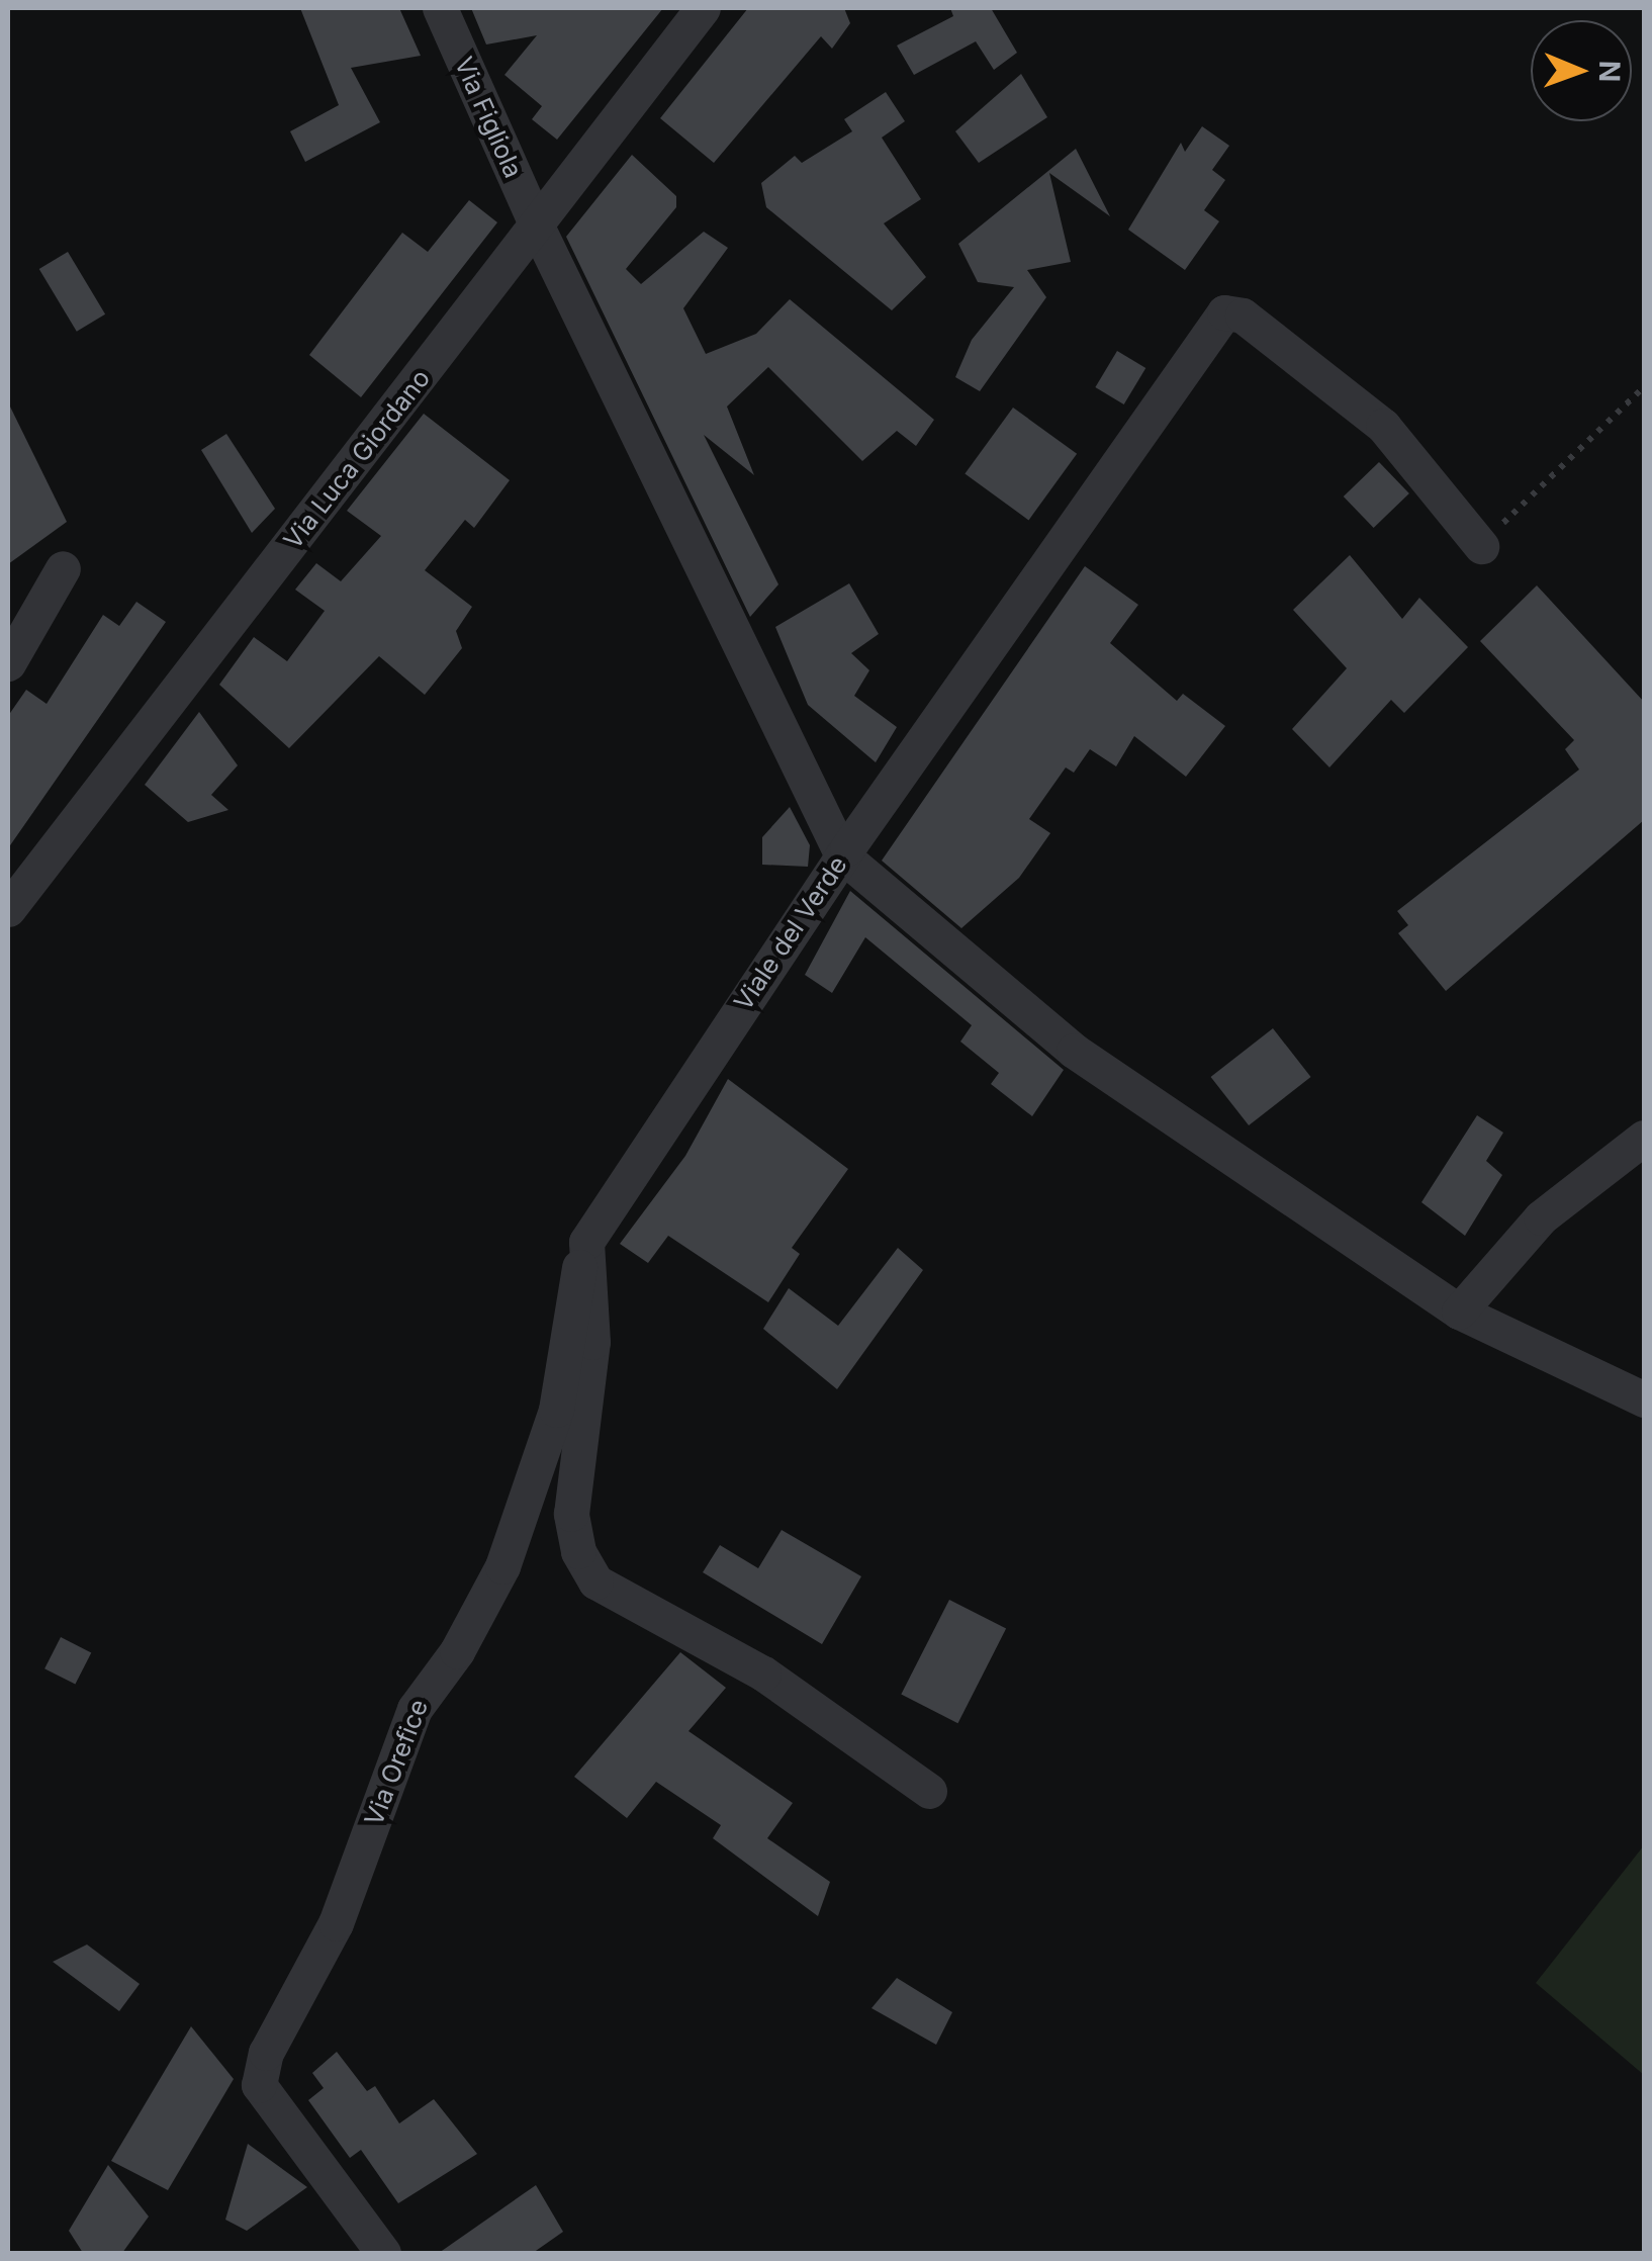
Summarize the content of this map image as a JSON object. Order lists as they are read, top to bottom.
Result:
{
  "streets": {
    "street": [
      "Via Figliola",
      "Via Luca Giordano",
      "Viale del Verde",
      "Via Orefice"
    ]
  },
  "crossings": [
    ["Via Figliola", "Via Luca Giordano"],
    ["Via Figliola", "Viale del Verde"],
    ["Viale del Verde", "Via Orefice"]
  ],
  "north": "right"
}
